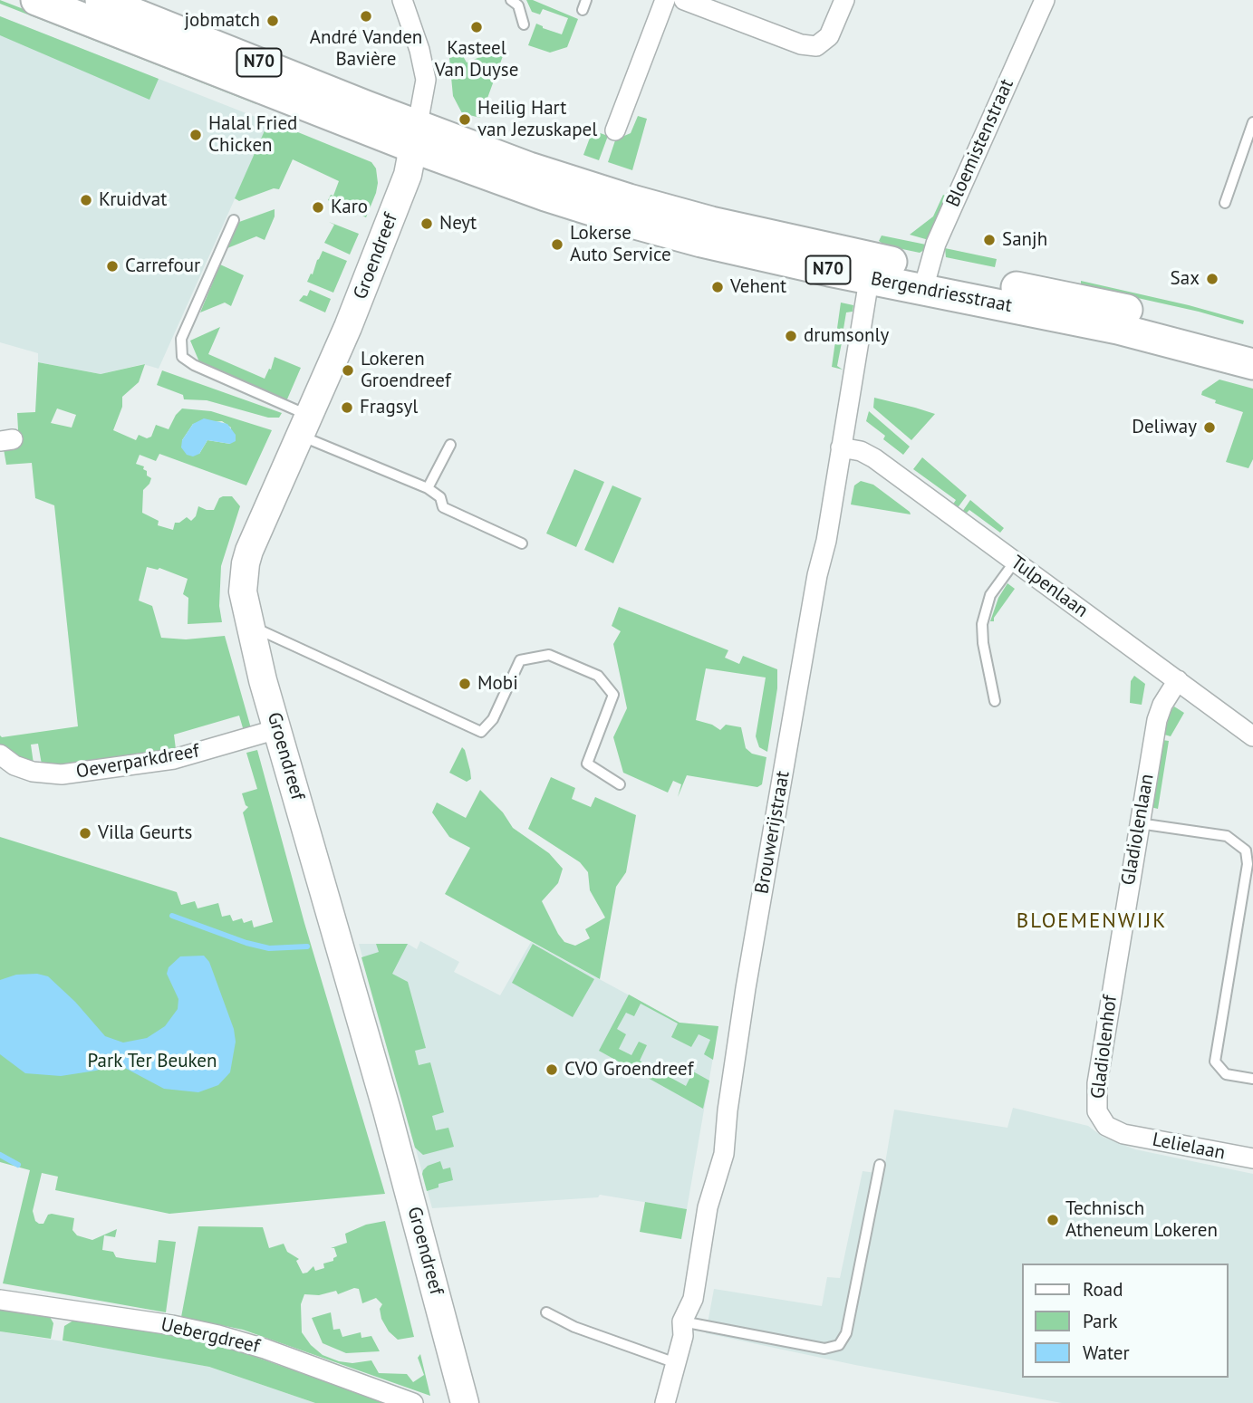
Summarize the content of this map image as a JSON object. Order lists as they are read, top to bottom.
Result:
{
  "streets": {
    "main road": ["N70", "Bergendriesstraat"],
    "street": [
      "Bloemistenstraat",
      "Groendreef",
      "Tulpenlaan",
      "Oeverparkdreef",
      "Gladiolenlaan",
      "Brouwerijstraat",
      "Gladiolenhof",
      "Lelielaan",
      "Uebergdreef"
    ]
  },
  "crossings": [
    ["N70", "Groendreef"],
    ["N70", "Bergendriesstraat"],
    ["Bloemistenstraat", "Bergendriesstraat"],
    ["Groendreef", "Bergendriesstraat"],
    ["Groendreef", "Oeverparkdreef"],
    ["Bergendriesstraat", "Brouwerijstraat"],
    ["Tulpenlaan", "Gladiolenlaan"],
    ["Tulpenlaan", "Brouwerijstraat"],
    ["Gladiolenlaan", "Gladiolenhof"],
    ["Gladiolenhof", "Lelielaan"]
  ],
  "districts": ["BLOEMENWIJK"],
  "parks": ["Park Ter Beuken"],
  "places": [
    "André Vanden Bavière",
    "jobmatch",
    "Kasteel Van Duyse",
    "Heilig Hart van Jezuskapel",
    "Halal Fried Chicken",
    "Kruidvat",
    "Karo",
    "Neyt",
    "Sanjh",
    "Lokerse Auto Service",
    "Carrefour",
    "Sax",
    "Vehent",
    "drumsonly",
    "Lokeren Groendreef",
    "Fragsyl",
    "Deliway",
    "Mobi",
    "Villa Geurts",
    "CVO Groendreef",
    "Technisch Atheneum Lokeren"
  ],
  "legend": ["Road", "Park", "Water"]
}
